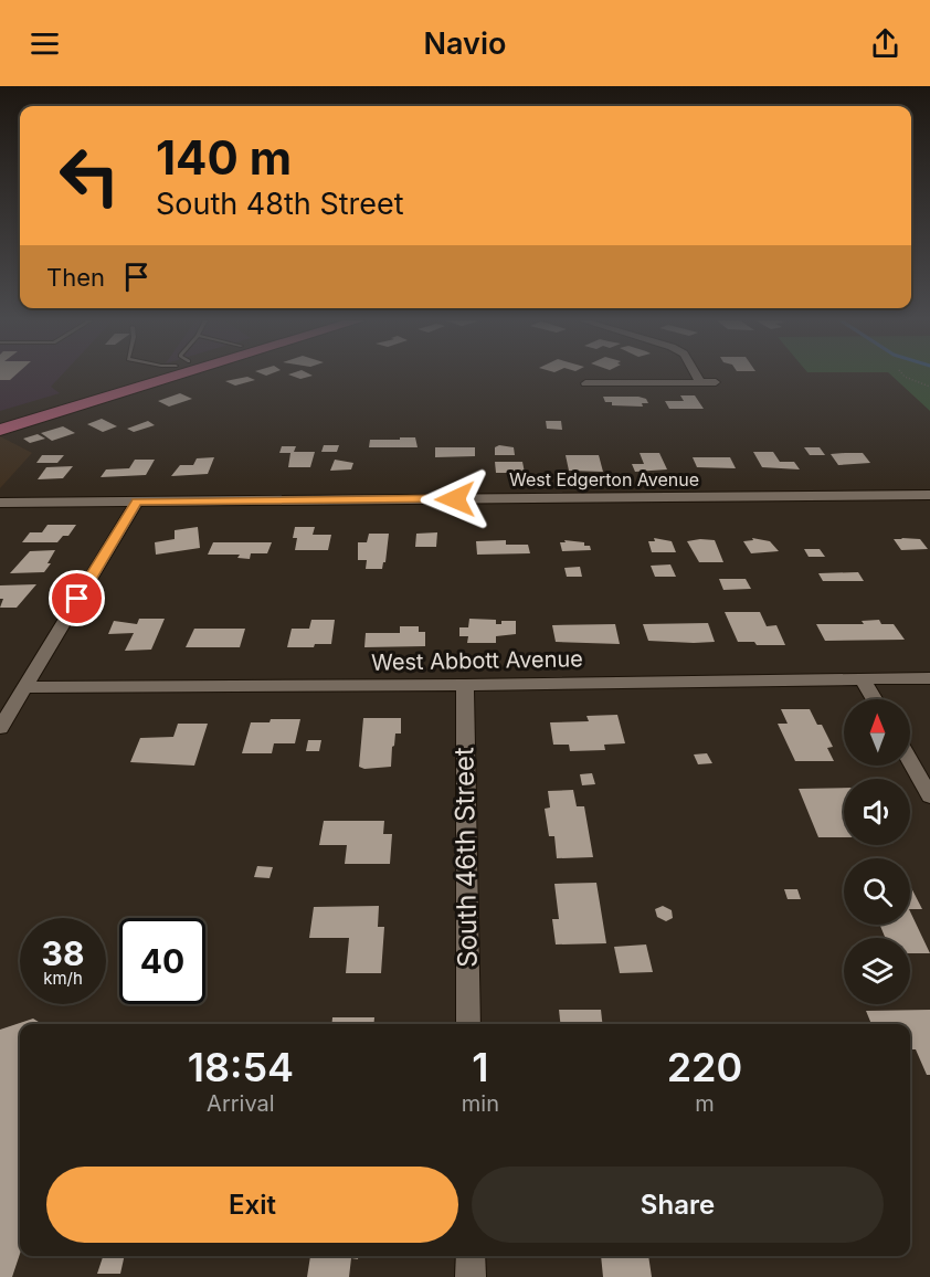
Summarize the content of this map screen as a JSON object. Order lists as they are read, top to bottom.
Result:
{
  "streets": {
    "street": ["West Edgerton Avenue", "West Abbott Avenue", "South 46th Street"]
  },
  "crossings": [
    ["West Abbott Avenue", "South 46th Street"]
  ],
  "north": "top",
  "page": {
    "header": "Navio",
    "turn": ["140 m", "South 48th Street"],
    "then": "Then",
    "speed": "38 km/h",
    "limit": "40",
    "eta": [
      "18:54",
      "Arrival",
      "1",
      "min",
      "220",
      "m"
    ],
    "buttons": ["Exit", "Share"]
  }
}
